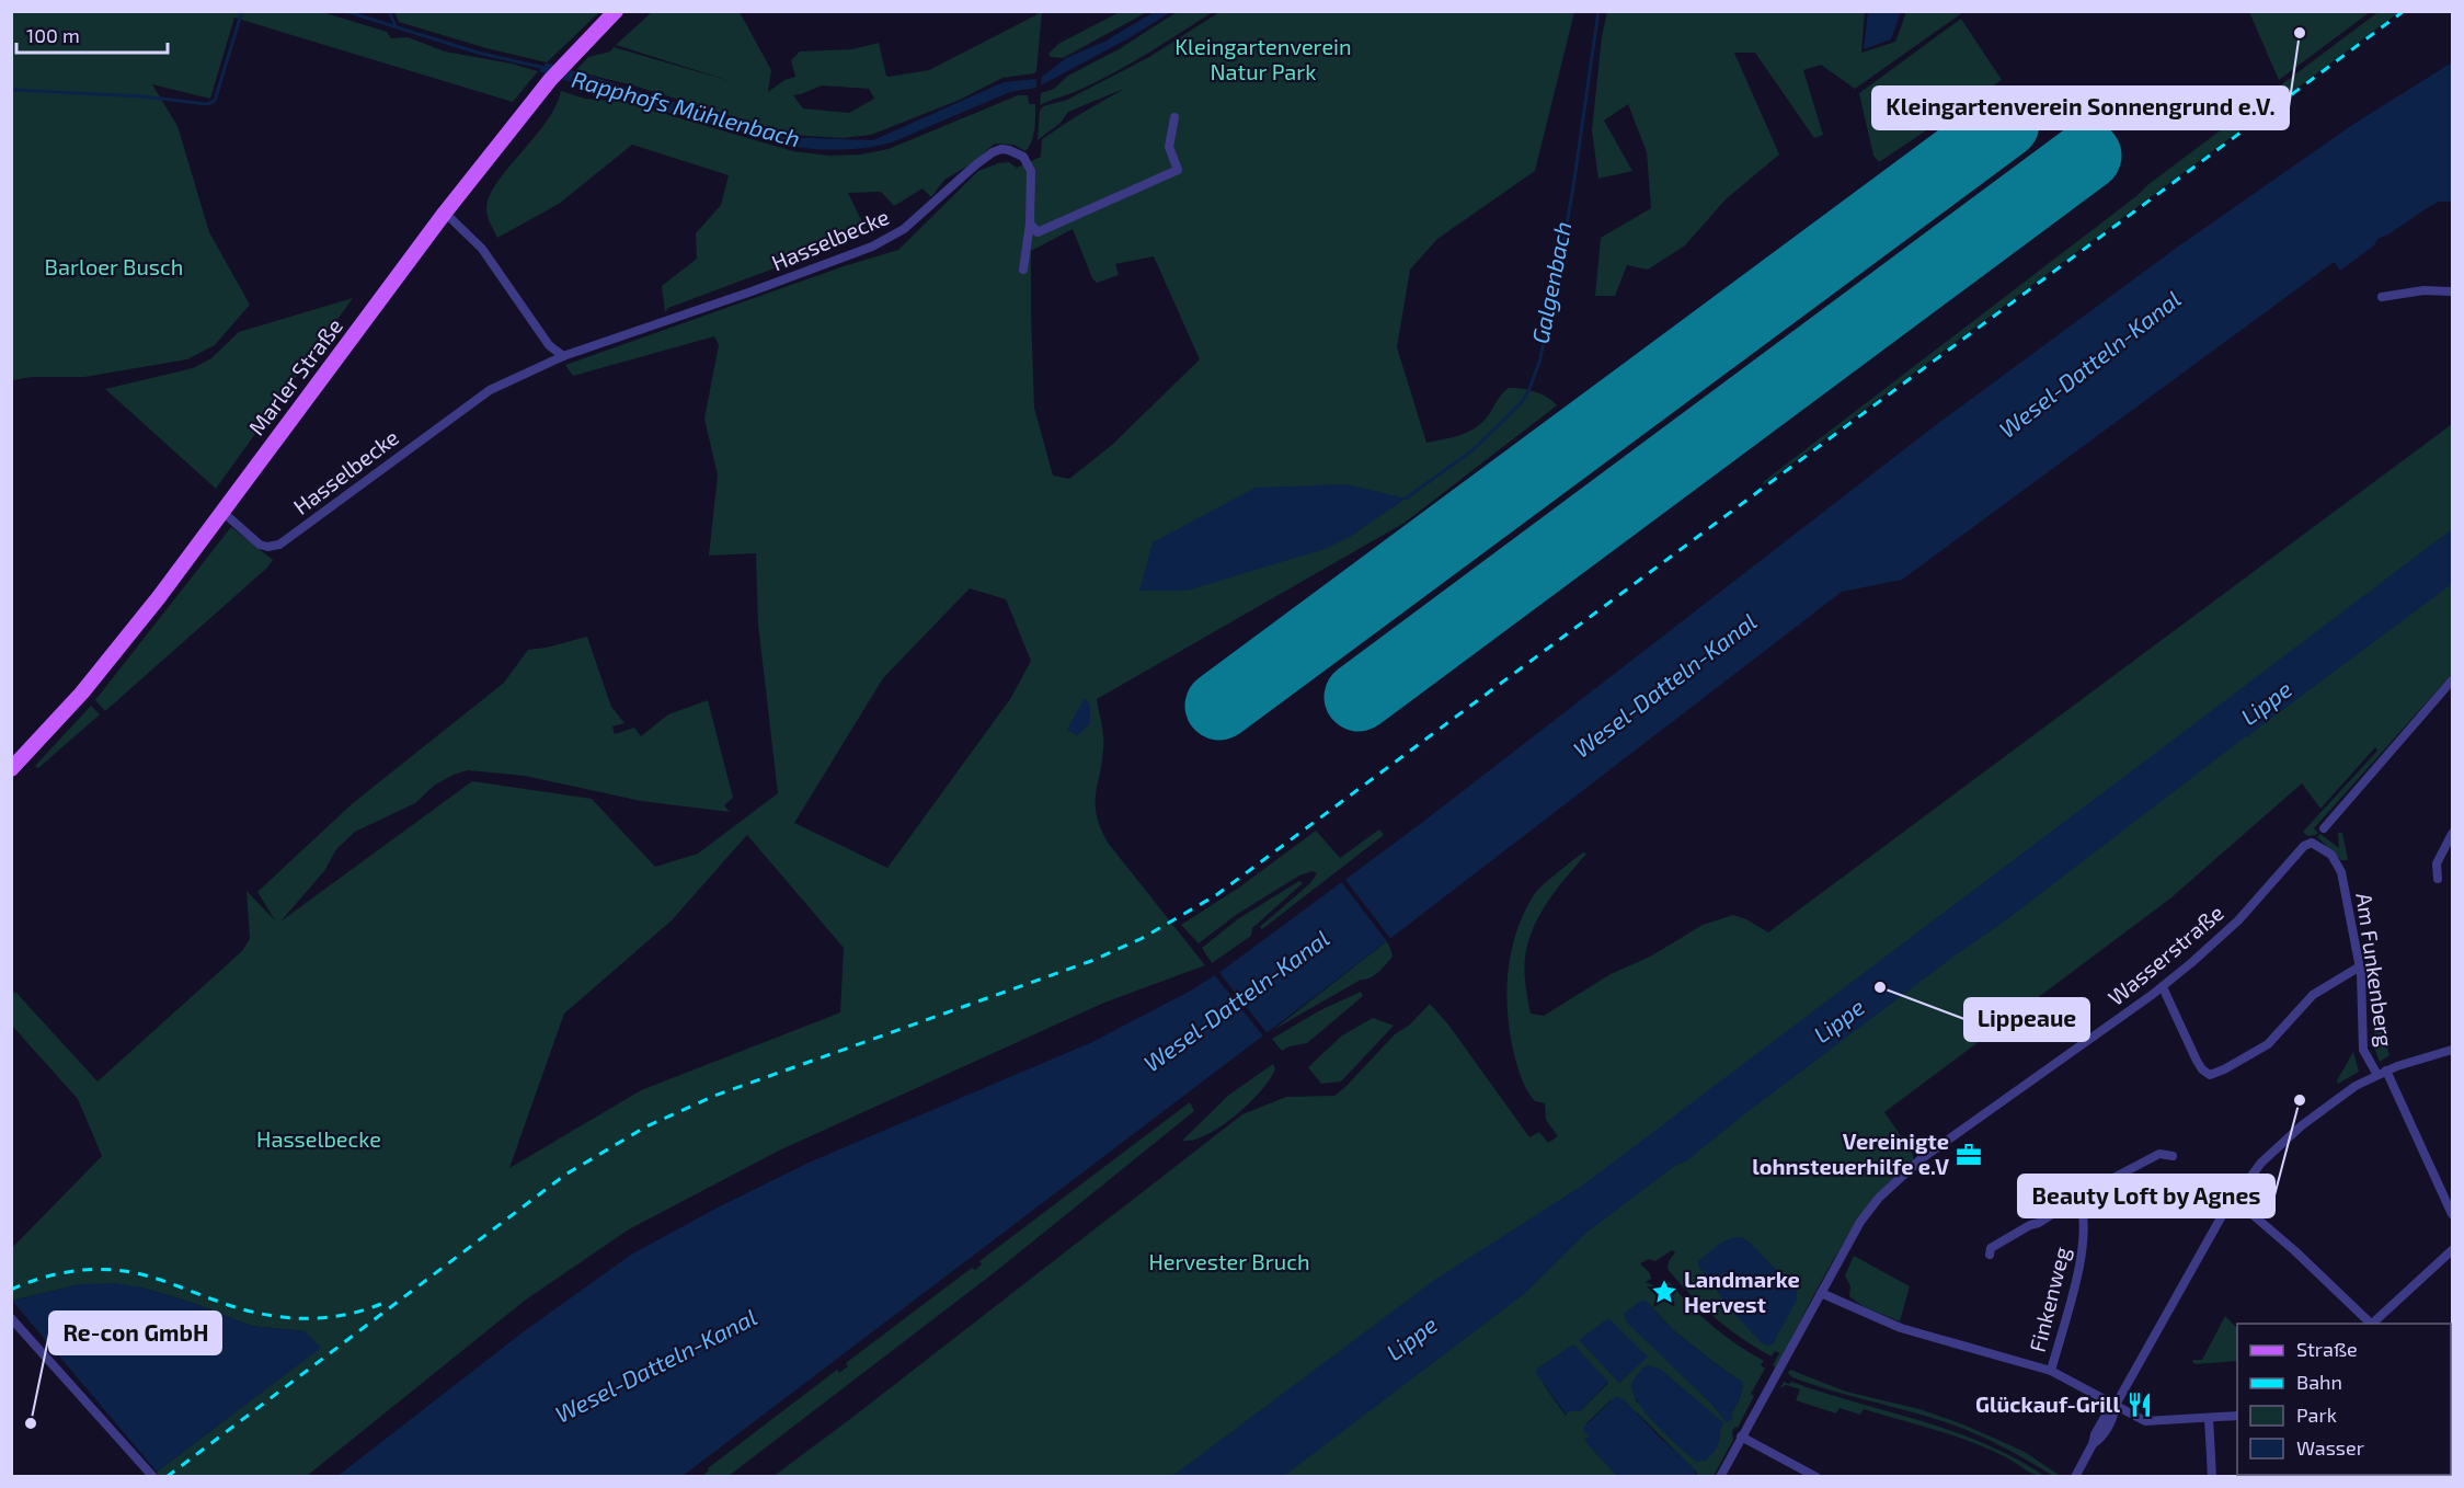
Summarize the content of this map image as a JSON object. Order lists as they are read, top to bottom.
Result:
{
  "streets": {
    "main road": ["Marler Straße"],
    "street": [
      "Hasselbecke",
      "Wasserstraße",
      "Am Funkenberg",
      "Finkenweg"
    ]
  },
  "crossings": [
    ["Hasselbecke", "Marler Straße"],
    ["Wasserstraße", "Am Funkenberg"]
  ],
  "water": [
    "Rapphofs Mühlenbach",
    "Galgenbach",
    "Wesel-Datteln-Kanal",
    "Lippe"
  ],
  "parks": [
    "Kleingartenverein Natur Park",
    "Barloer Busch",
    "Hasselbecke",
    "Hervester Bruch"
  ],
  "places": {
    "other": [
      "Kleingartenverein Sonnengrund e.V.",
      "Lippeaue",
      "Beauty Loft by Agnes",
      "Re-con GmbH"
    ],
    "office": ["Vereinigte lohnsteuerhilfe e.V"],
    "place": ["Landmarke Hervest"],
    "restaurant": ["Glückauf-Grill"]
  },
  "legend": [
    "Straße",
    "Bahn",
    "Park",
    "Wasser"
  ],
  "scale_bar": "100 m"
}
